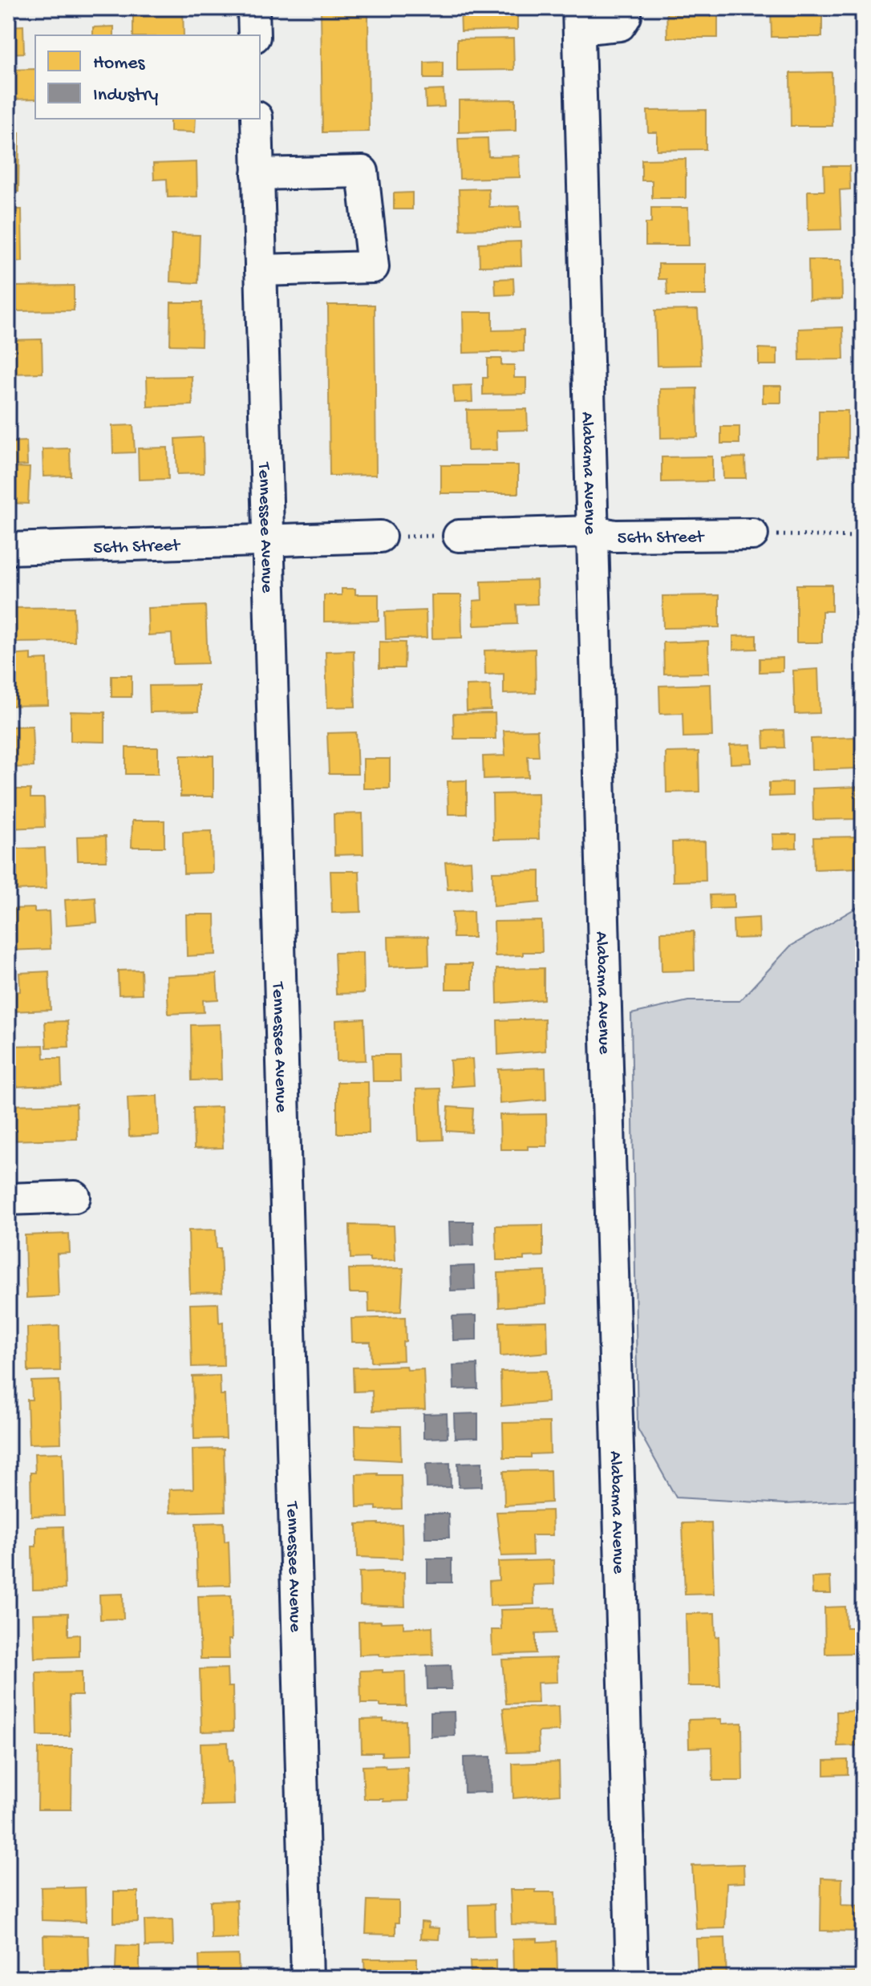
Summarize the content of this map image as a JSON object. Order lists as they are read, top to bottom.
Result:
{
  "streets": {
    "street": ["Alabama Avenue", "Tennessee Avenue", "56th Street"]
  },
  "crossings": [
    ["Alabama Avenue", "56th Street"],
    ["Tennessee Avenue", "56th Street"]
  ],
  "legend": ["Homes", "Industry"]
}
